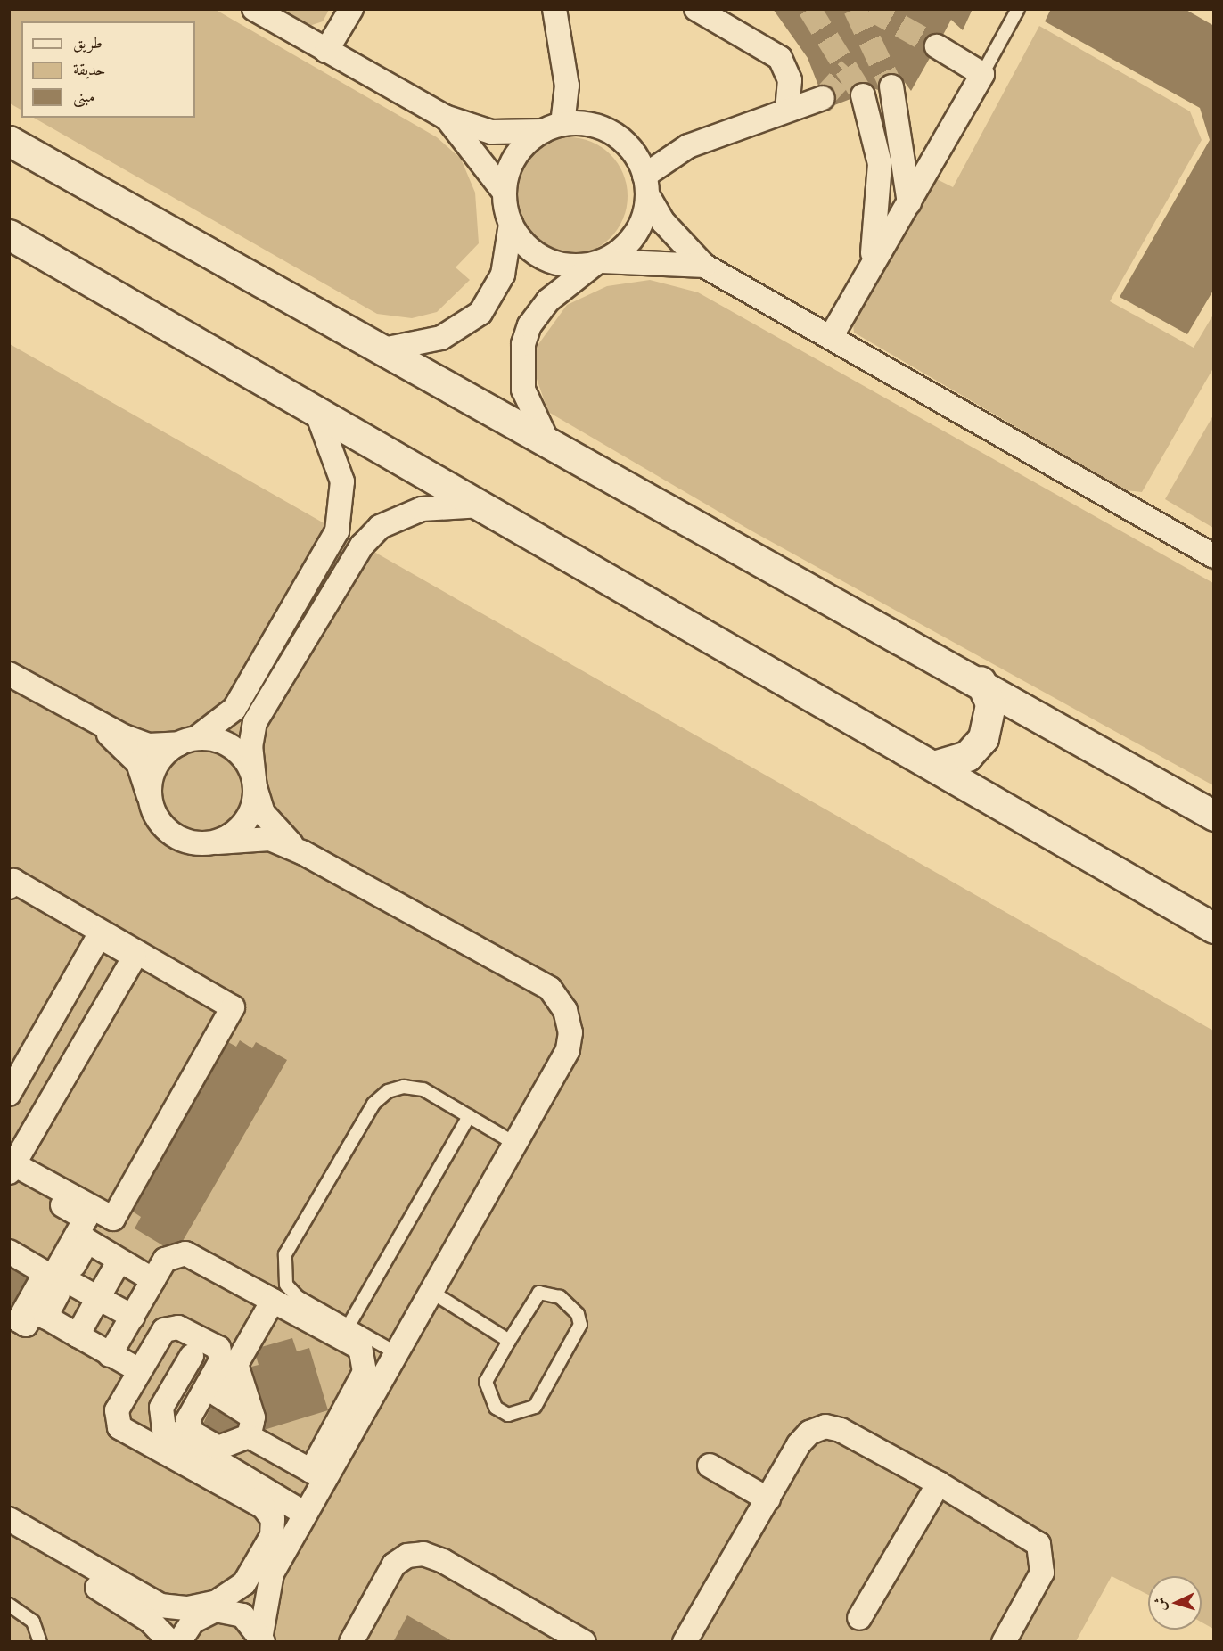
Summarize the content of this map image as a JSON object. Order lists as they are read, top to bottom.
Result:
{
  "legend": ["طريق", "حديقة", "مبنى"],
  "north": "left"
}
